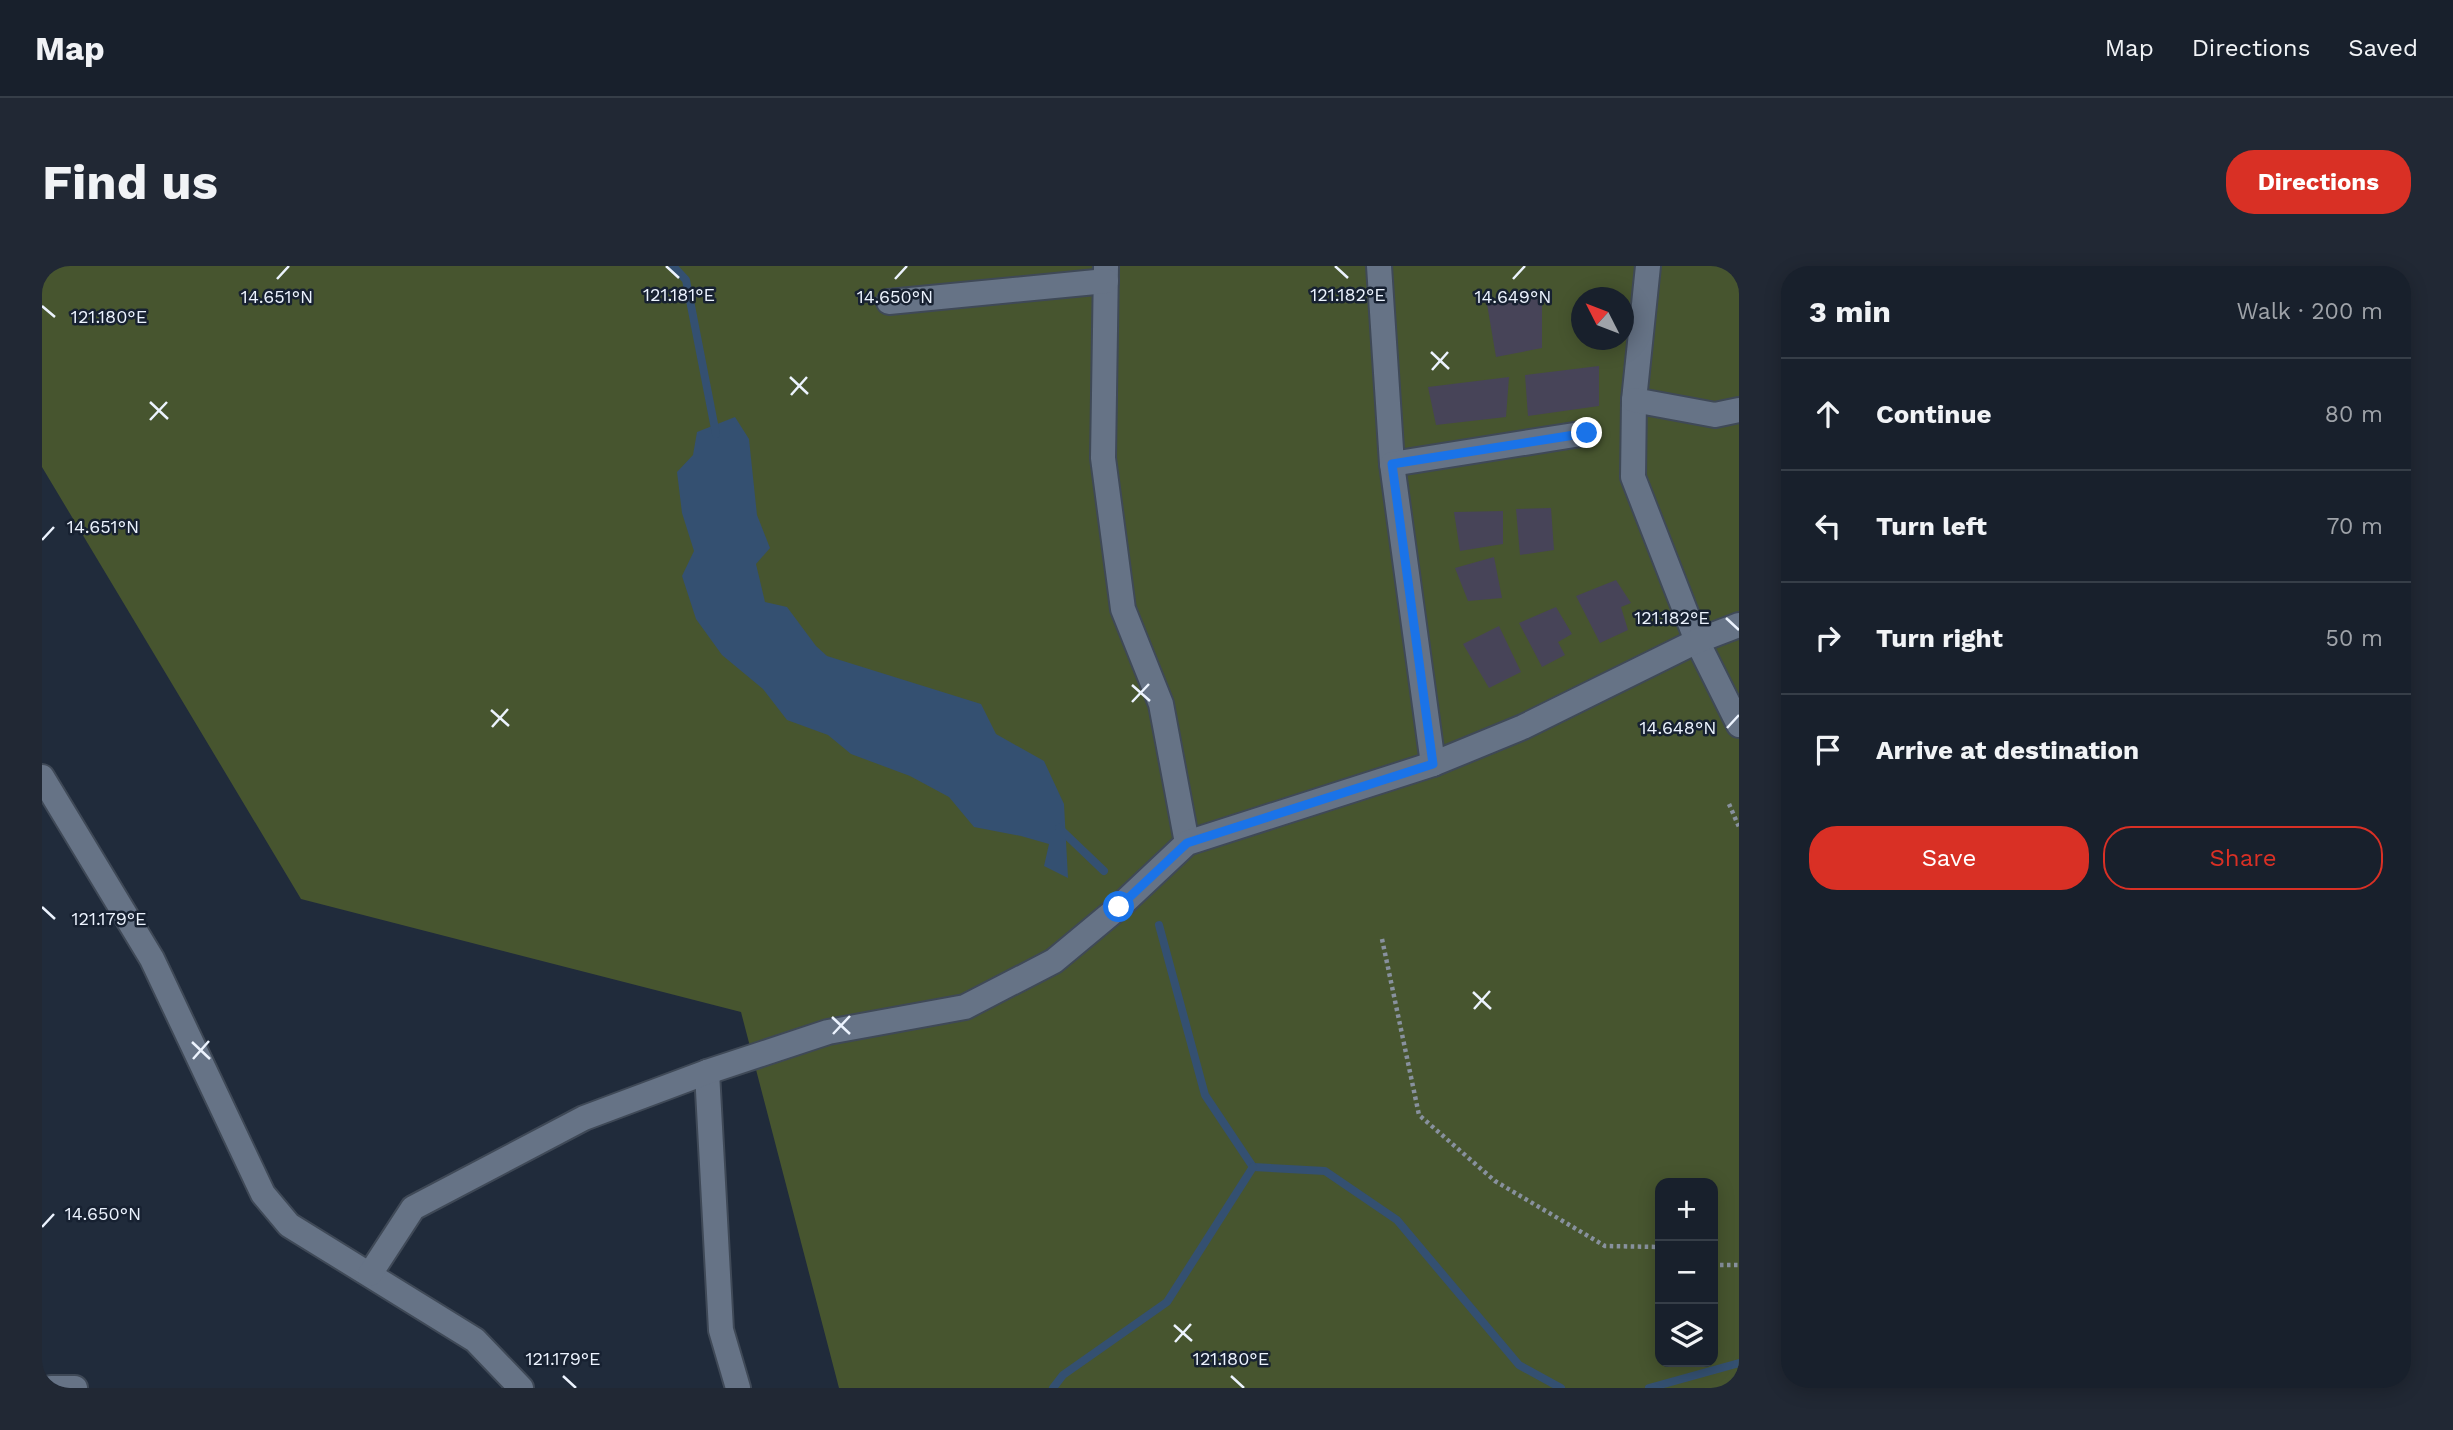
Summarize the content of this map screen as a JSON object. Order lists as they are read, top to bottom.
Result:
{
  "north": "top left",
  "page": {
    "header": "Map",
    "nav": ["Map", "Directions", "Saved"],
    "buttons": [
      "Directions",
      ["Save", "Share"]
    ],
    "title": "Find us",
    "heading": ["3 min", "Walk · 200 m"],
    "list": [
      ["Continue", "80 m"],
      ["Turn left", "70 m"],
      ["Turn right", "50 m"],
      "Arrive at destination"
    ],
    "map_buttons": ["+", "−"]
  },
  "coordinates": [
    "121.181°E",
    "121.182°E",
    "14.651°N",
    "14.650°N",
    "14.649°N",
    "121.180°E",
    "14.648°N",
    "121.179°E"
  ]
}
